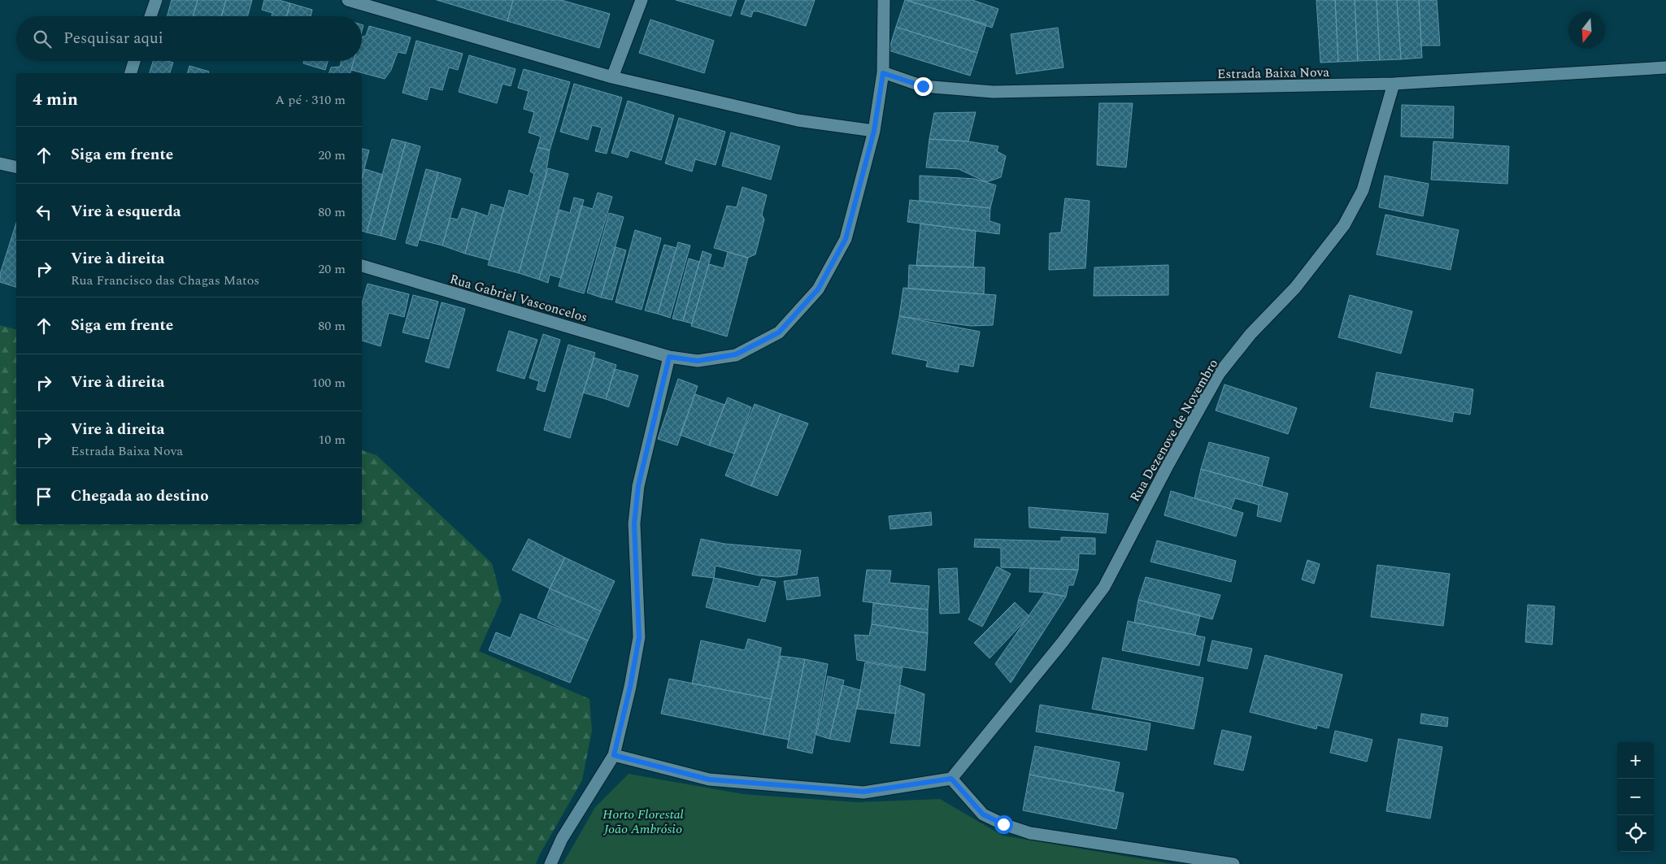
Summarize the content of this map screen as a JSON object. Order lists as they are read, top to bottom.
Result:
{
  "streets": {
    "street": ["Estrada Baixa Nova", "Rua Gabriel Vasconcelos", "Rua Dezenove de Novembro"]
  },
  "crossings": [
    ["Estrada Baixa Nova", "Rua Gabriel Vasconcelos"],
    ["Estrada Baixa Nova", "Rua Dezenove de Novembro"]
  ],
  "parks": ["Horto Florestal João Ambrósio"],
  "north": "bottom",
  "page": {
    "search": "Pesquisar aqui",
    "heading": ["4 min", "A pé · 310 m"],
    "list": [
      ["Siga em frente", "20 m"],
      ["Vire à esquerda", "80 m"],
      ["Vire à direita", "Rua Francisco das Chagas Matos", "20 m"],
      ["Siga em frente", "80 m"],
      ["Vire à direita", "100 m"],
      ["Vire à direita", "Estrada Baixa Nova", "10 m"],
      "Chegada ao destino"
    ],
    "map_buttons": ["+", "−"]
  }
}
